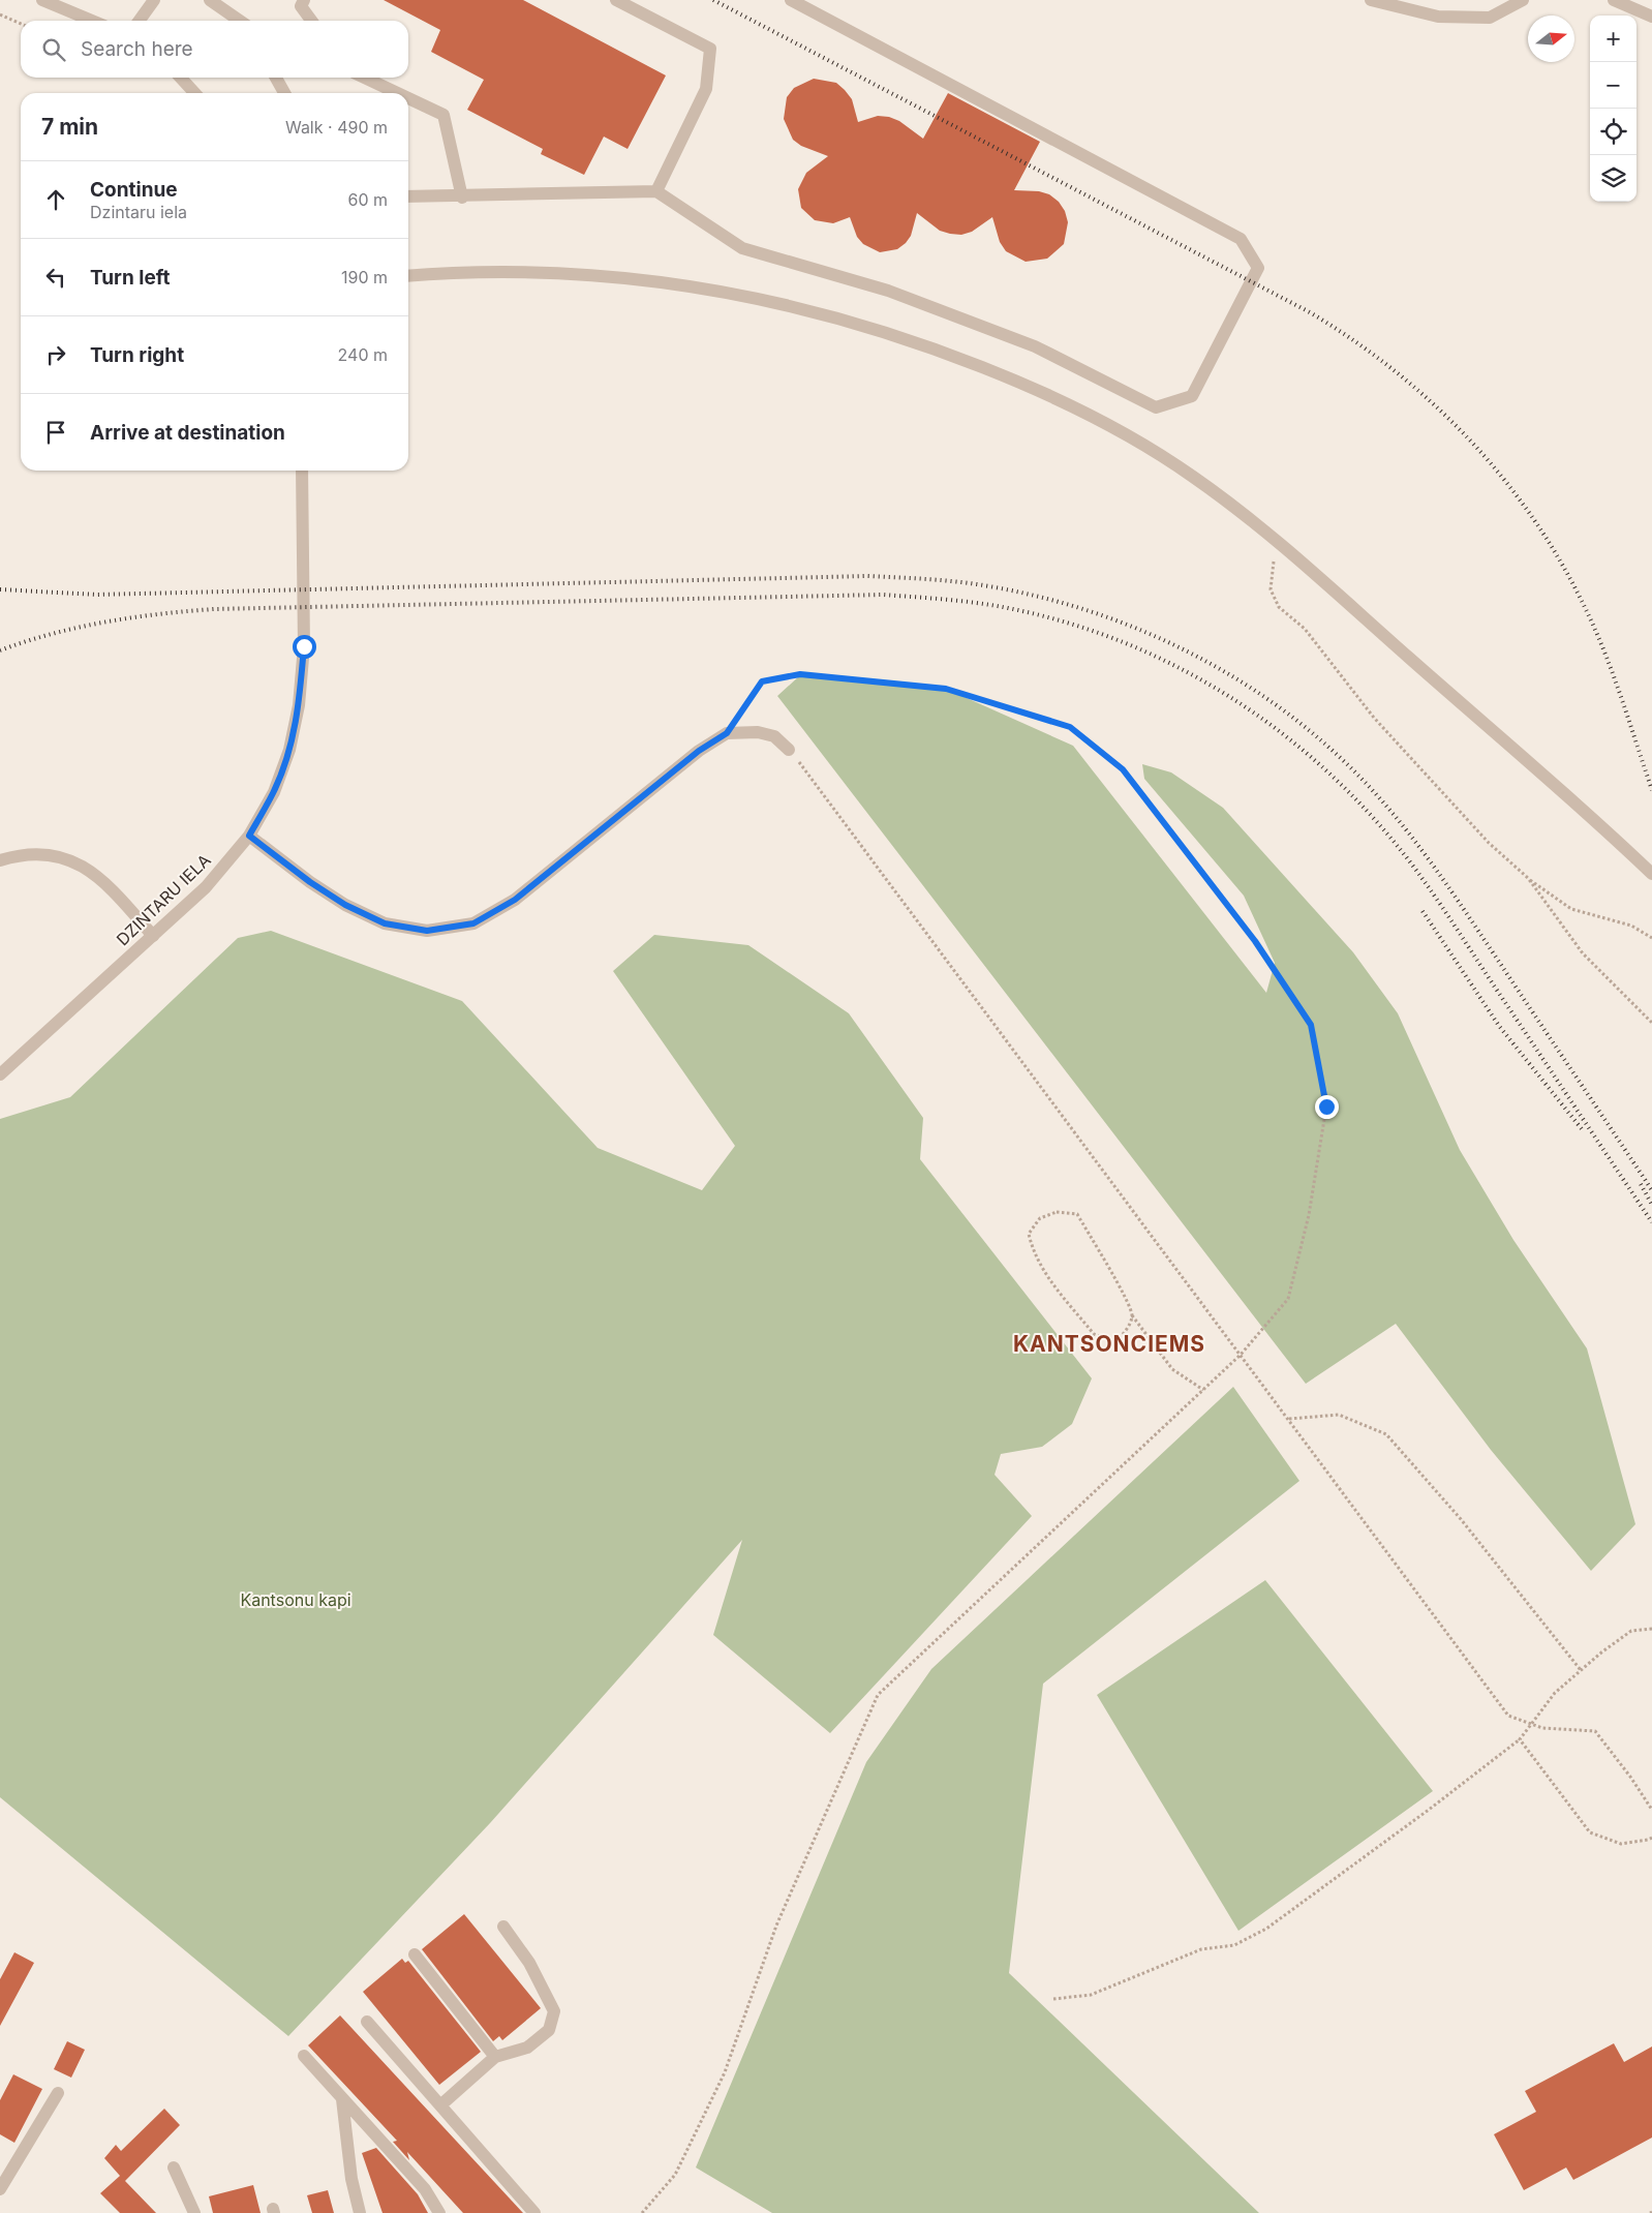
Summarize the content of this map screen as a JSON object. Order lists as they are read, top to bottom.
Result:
{
  "streets": {
    "street": ["DZINTARU IELA"]
  },
  "districts": ["KANTSONCIEMS"],
  "parks": ["Kantsonu kapi"],
  "north": "right",
  "page": {
    "map_buttons": ["+", "−"],
    "search": "Search here",
    "heading": ["7 min", "Walk · 490 m"],
    "list": [
      ["Continue", "Dzintaru iela", "60 m"],
      ["Turn left", "190 m"],
      ["Turn right", "240 m"],
      "Arrive at destination"
    ]
  }
}
